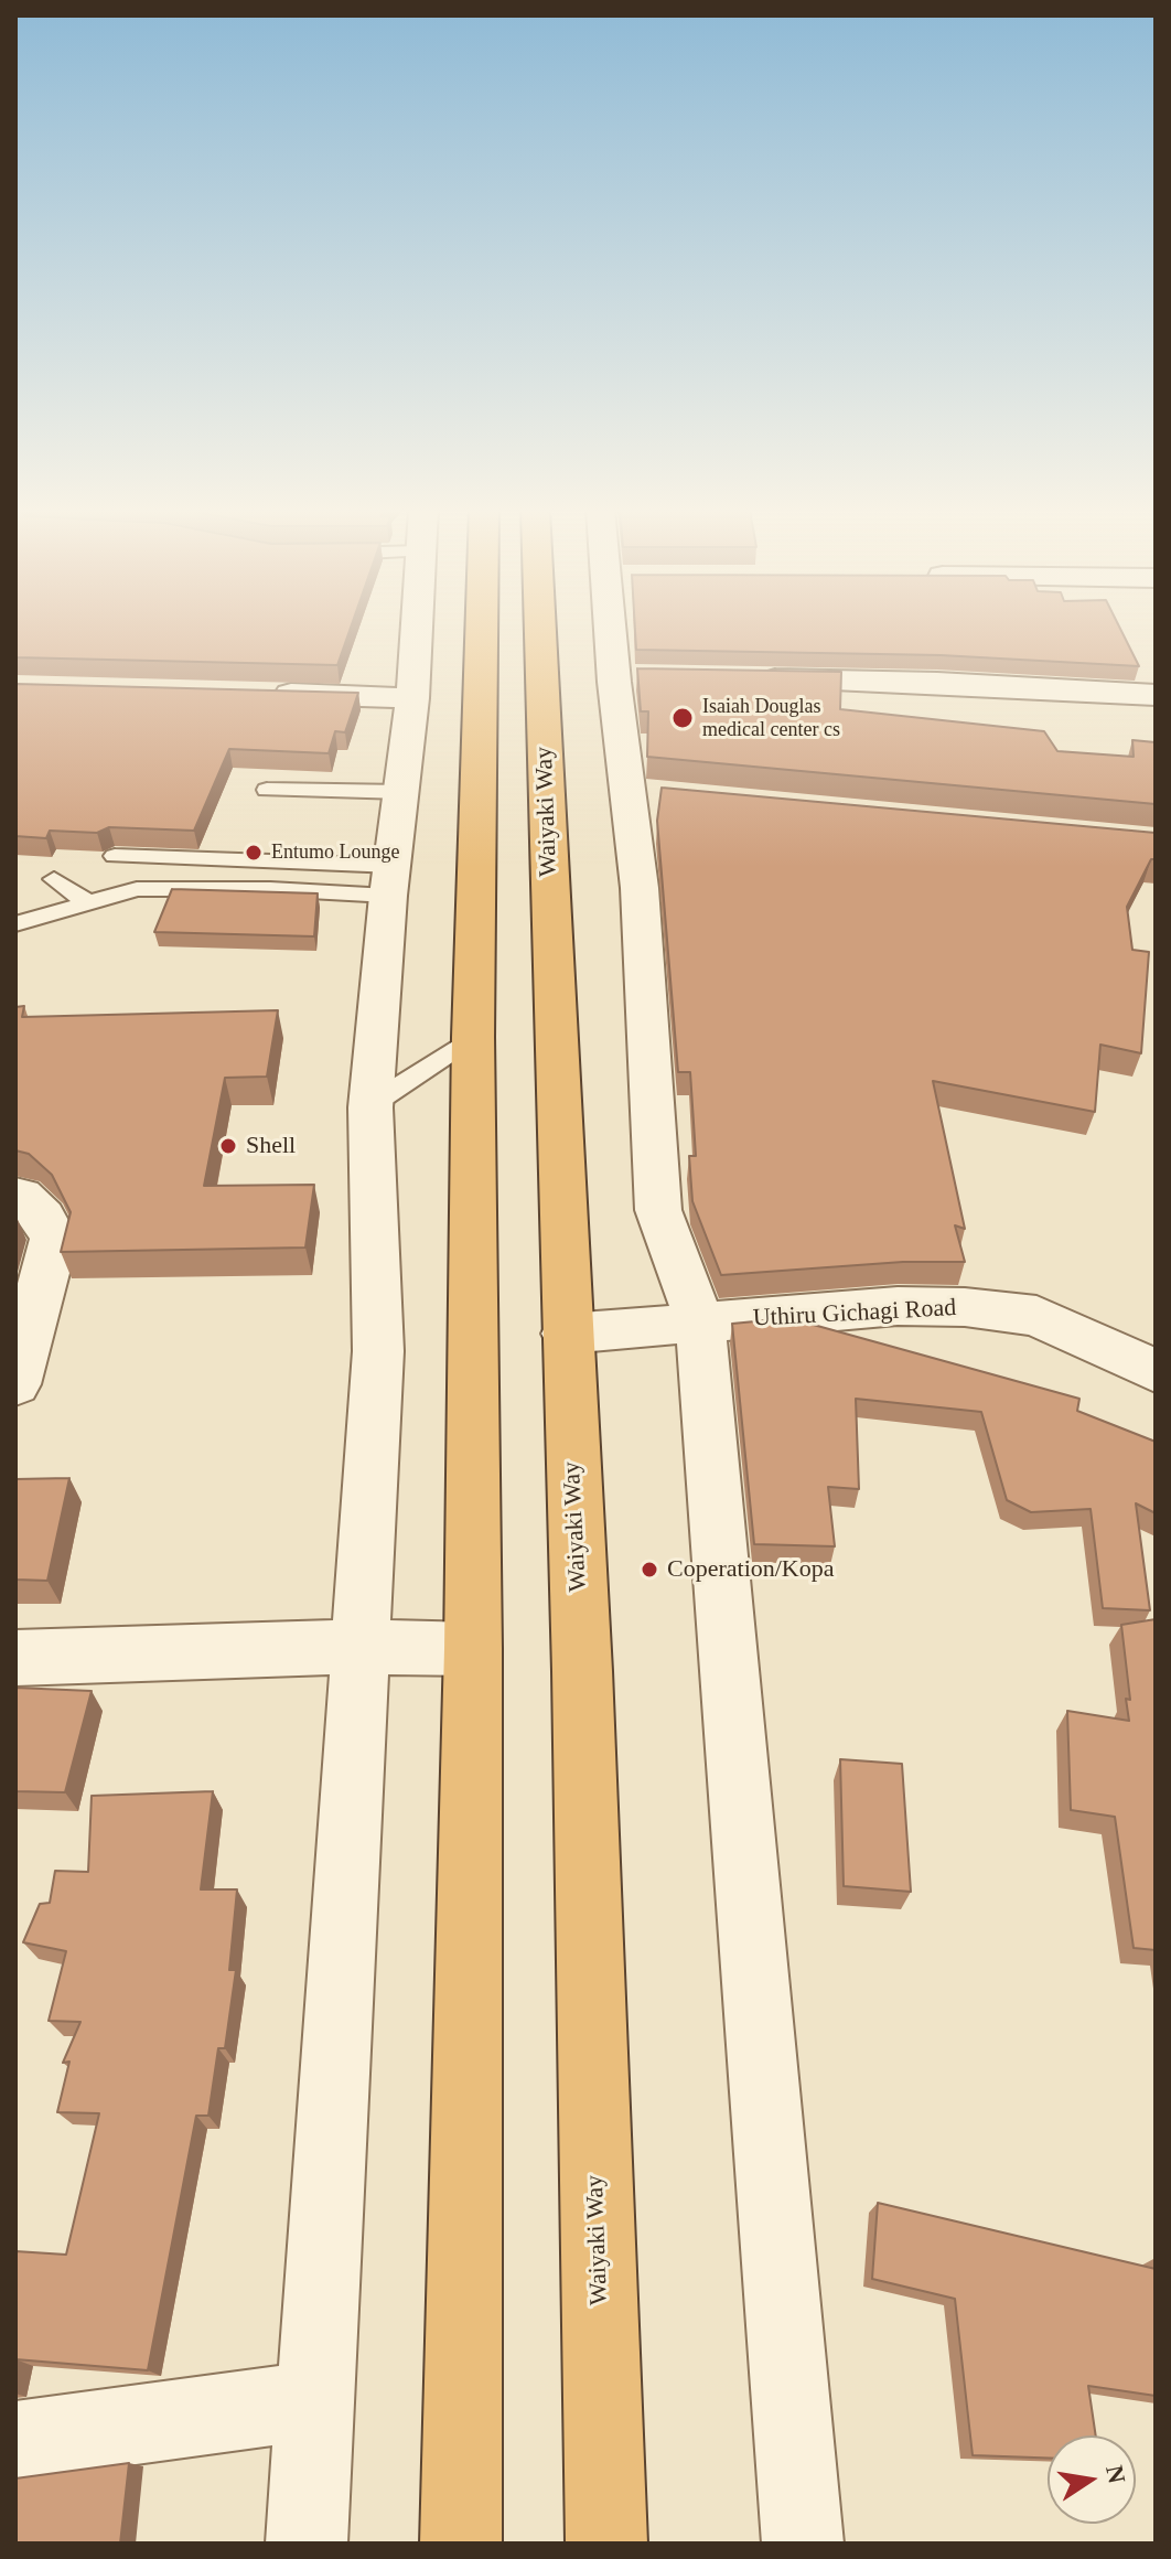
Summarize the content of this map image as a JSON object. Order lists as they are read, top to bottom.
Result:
{
  "streets": {
    "highway": ["Waiyaki Way"],
    "street": ["Uthiru Gichagi Road"]
  },
  "crossings": [
    ["Waiyaki Way", "Uthiru Gichagi Road"]
  ],
  "places": [
    "Isaiah Douglas medical center cs",
    "Entumo Lounge",
    "Shell",
    "Coperation/Kopa"
  ],
  "north": "right"
}
